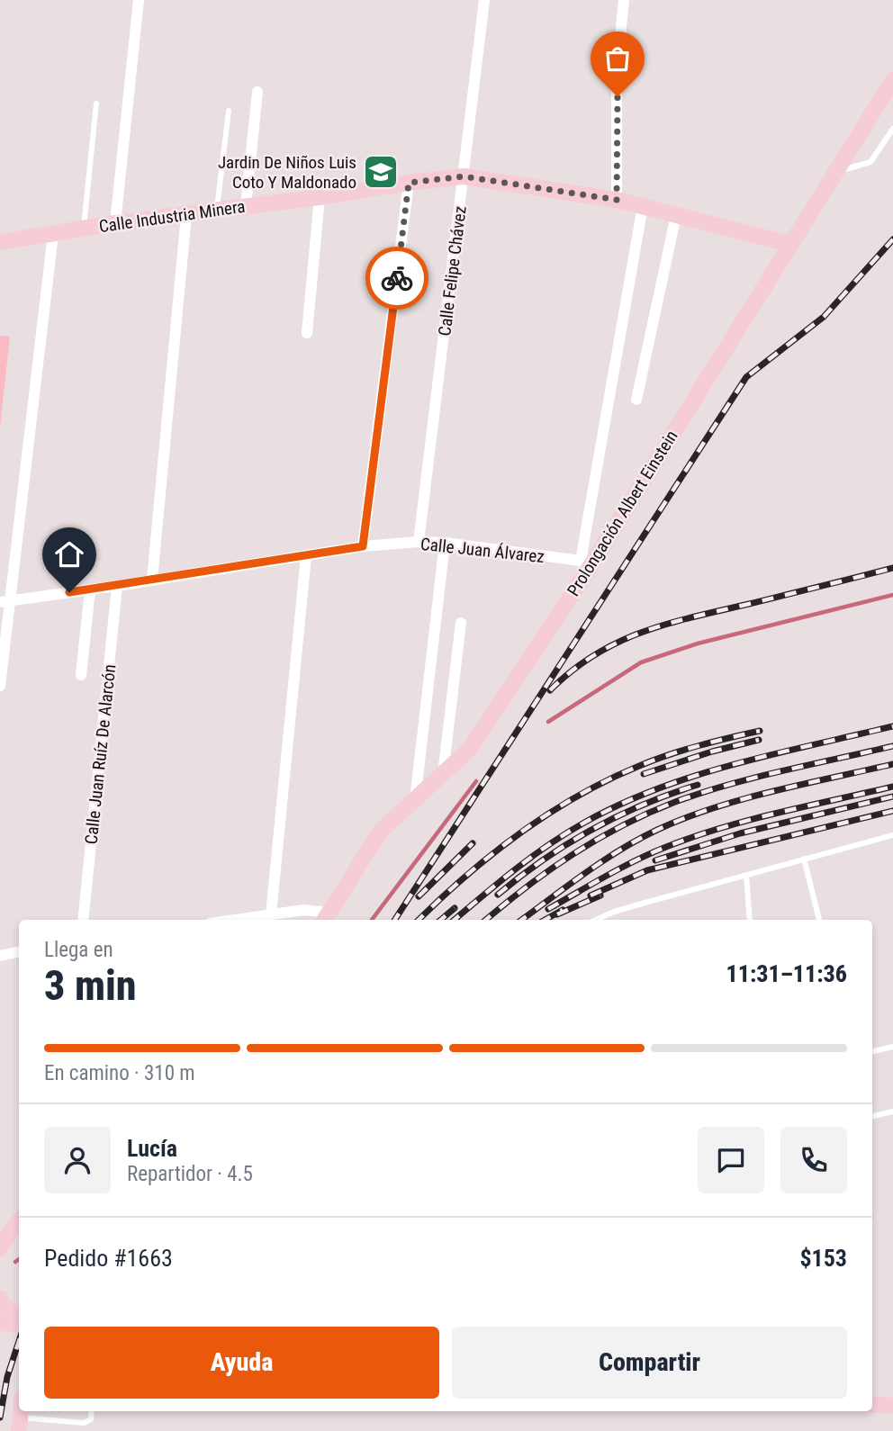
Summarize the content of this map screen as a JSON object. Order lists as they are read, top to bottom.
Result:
{
  "streets": {
    "main road": ["Calle Industria Minera", "Prolongación Albert Einstein"],
    "street": ["Calle Felipe Chávez", "Calle Juan Álvarez", "Calle Juan Ruíz De Alarcón"]
  },
  "crossings": [
    ["Calle Industria Minera", "Calle Felipe Chávez"],
    ["Calle Industria Minera", "Prolongación Albert Einstein"],
    ["Calle Felipe Chávez", "Calle Juan Álvarez"],
    ["Prolongación Albert Einstein", "Calle Juan Álvarez"],
    ["Calle Juan Álvarez", "Calle Juan Ruíz De Alarcón"]
  ],
  "places": {
    "school or university": ["Jardin De Niños Luis Coto Y Maldonado"]
  },
  "page": {
    "heading": ["3 min", "Llega en", "11:31–11:36"],
    "panel": [
      "Lucía",
      "Repartidor · 4.5",
      "Pedido #1663",
      "$153"
    ],
    "bar": "En camino · 310 m",
    "buttons": ["Ayuda", "Compartir"]
  }
}
